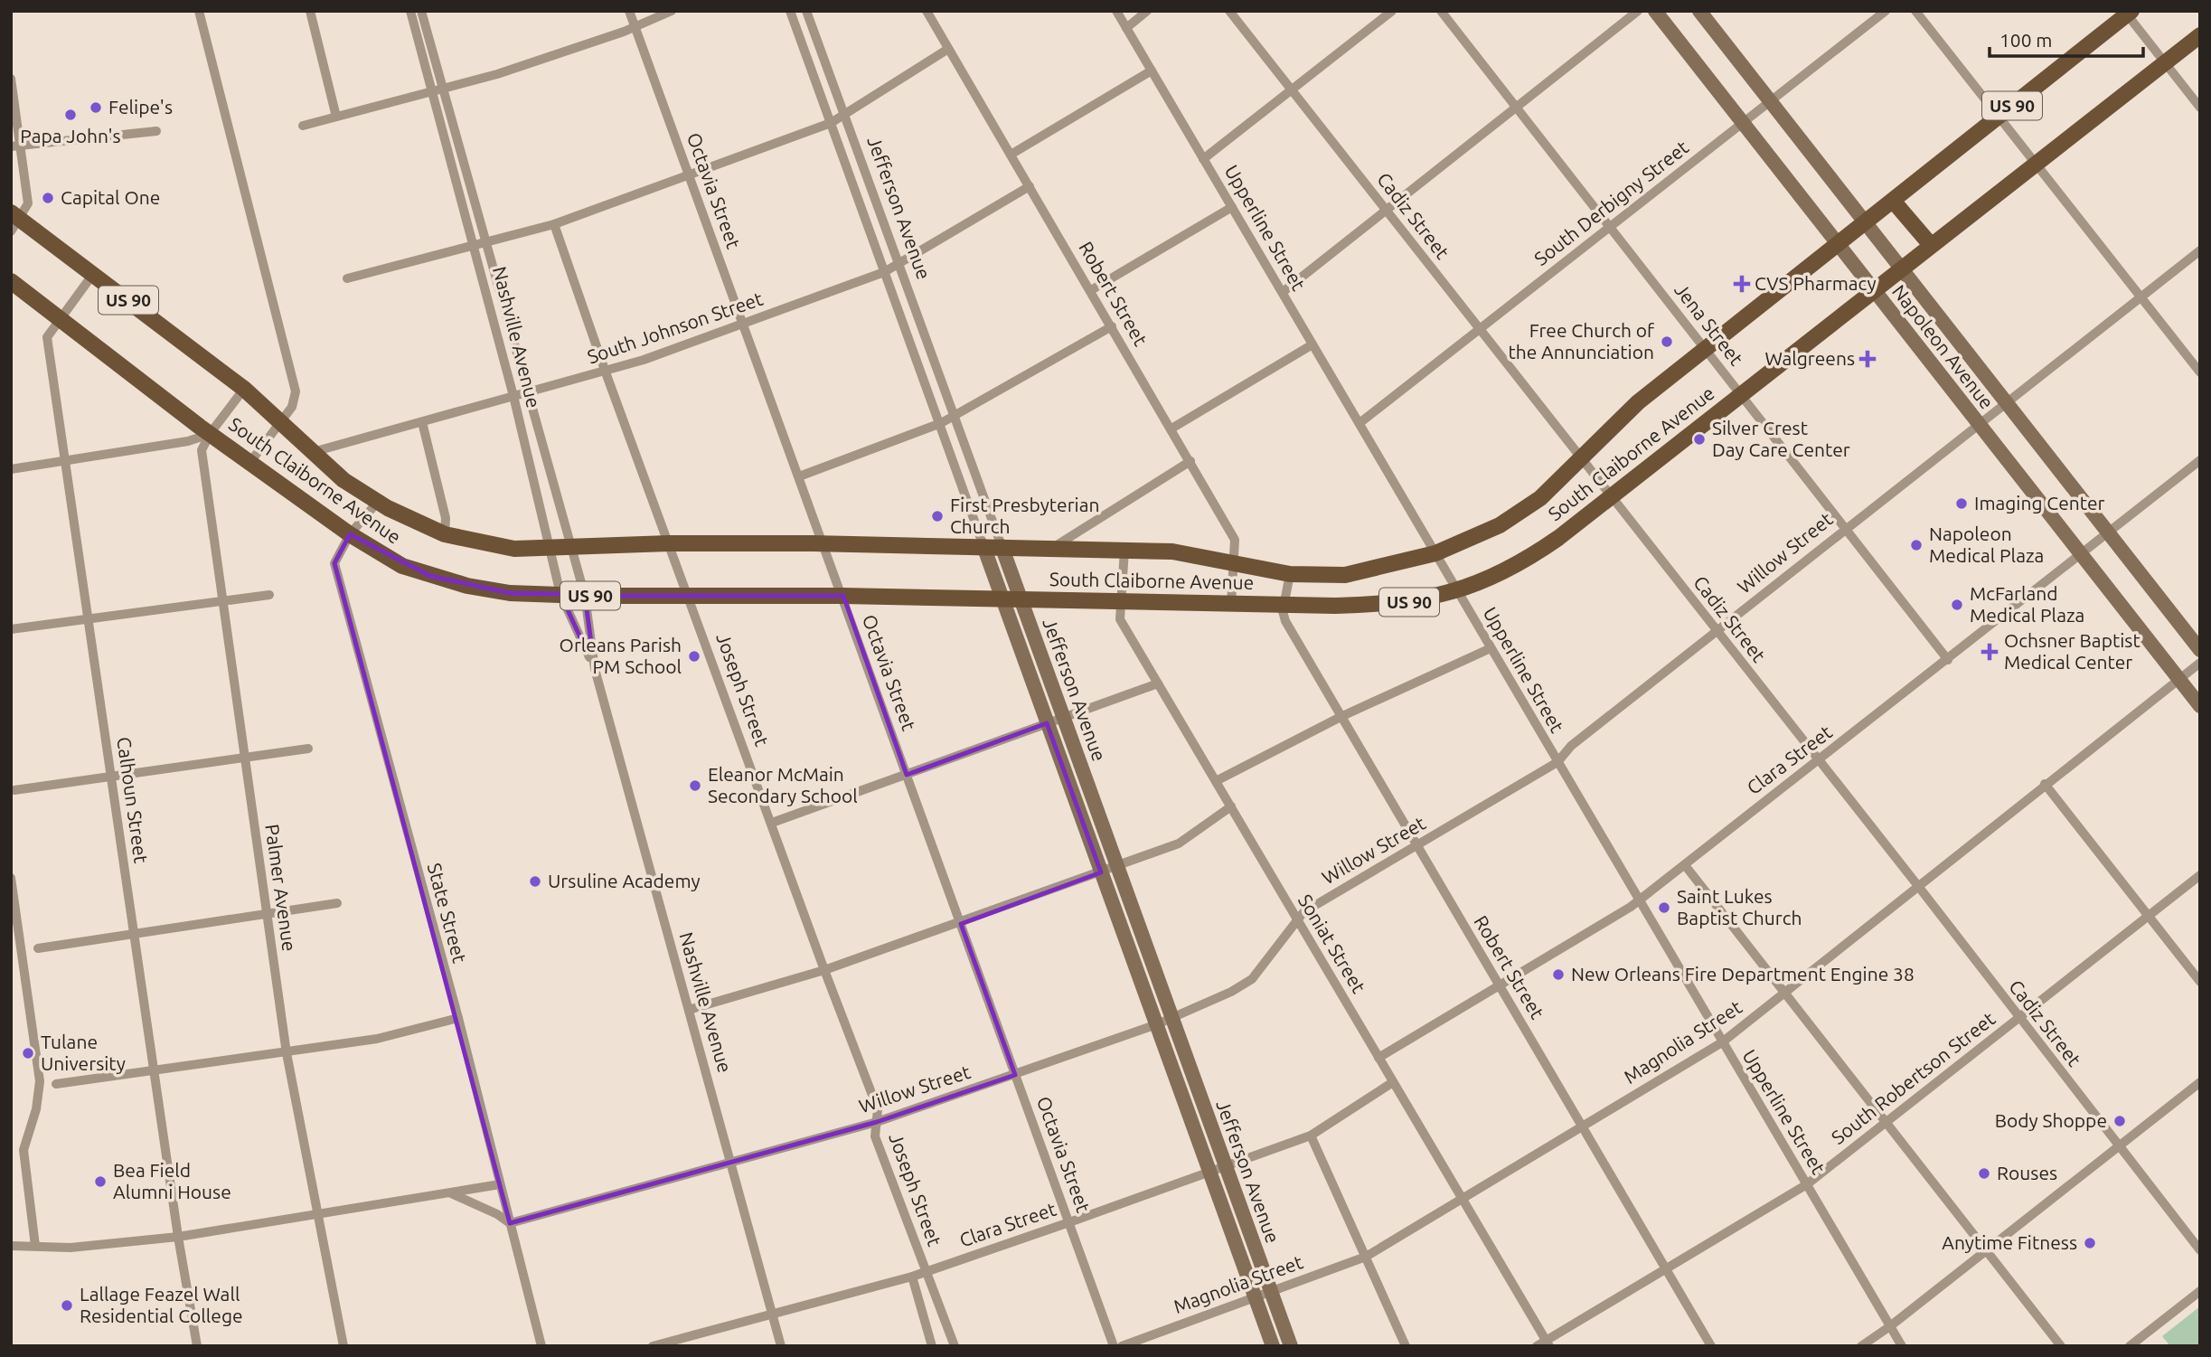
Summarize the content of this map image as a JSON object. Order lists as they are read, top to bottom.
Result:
{
  "streets": {
    "main road": ["US 90", "South Claiborne Avenue"],
    "street": [
      "Octavia Street",
      "South Derbigny Street",
      "Jefferson Avenue",
      "Cadiz Street",
      "Upperline Street",
      "Robert Street",
      "Jena Street",
      "South Johnson Street",
      "Nashville Avenue",
      "Napoleon Avenue",
      "Willow Street",
      "Joseph Street",
      "Clara Street",
      "Calhoun Street",
      "Palmer Avenue",
      "State Street",
      "Soniat Street",
      "Magnolia Street",
      "South Robertson Street"
    ]
  },
  "crossings": [
    ["Octavia Street", "South Johnson Street"],
    ["Octavia Street", "South Claiborne Avenue"],
    ["Octavia Street", "Willow Street"],
    ["Octavia Street", "Clara Street"],
    ["South Derbigny Street", "Cadiz Street"],
    ["South Derbigny Street", "Upperline Street"],
    ["South Derbigny Street", "Jena Street"],
    ["South Derbigny Street", "Napoleon Avenue"],
    ["Jefferson Avenue", "South Johnson Street"],
    ["Jefferson Avenue", "South Claiborne Avenue"],
    ["Jefferson Avenue", "Willow Street"],
    ["Jefferson Avenue", "Clara Street"],
    ["Jefferson Avenue", "Magnolia Street"],
    ["Cadiz Street", "South Claiborne Avenue"],
    ["Cadiz Street", "Willow Street"],
    ["Cadiz Street", "Clara Street"],
    ["Cadiz Street", "Magnolia Street"],
    ["Cadiz Street", "South Robertson Street"],
    ["Upperline Street", "South Claiborne Avenue"],
    ["Upperline Street", "Willow Street"],
    ["Upperline Street", "Clara Street"],
    ["Upperline Street", "Magnolia Street"],
    ["Upperline Street", "South Robertson Street"],
    ["Robert Street", "South Johnson Street"],
    ["Robert Street", "South Claiborne Avenue"],
    ["Robert Street", "Willow Street"],
    ["Robert Street", "Clara Street"],
    ["Robert Street", "Magnolia Street"],
    ["Robert Street", "South Robertson Street"],
    ["Jena Street", "South Claiborne Avenue"],
    ["Jena Street", "Willow Street"],
    ["Jena Street", "Clara Street"],
    ["South Johnson Street", "Nashville Avenue"],
    ["South Johnson Street", "South Claiborne Avenue"],
    ["South Johnson Street", "Joseph Street"],
    ["Nashville Avenue", "South Claiborne Avenue"],
    ["Nashville Avenue", "Willow Street"],
    ["Nashville Avenue", "Clara Street"],
    ["Napoleon Avenue", "South Claiborne Avenue"],
    ["Napoleon Avenue", "Willow Street"],
    ["Napoleon Avenue", "Clara Street"],
    ["Napoleon Avenue", "Magnolia Street"],
    ["South Claiborne Avenue", "Joseph Street"],
    ["South Claiborne Avenue", "Calhoun Street"],
    ["South Claiborne Avenue", "Palmer Avenue"],
    ["South Claiborne Avenue", "State Street"],
    ["South Claiborne Avenue", "Soniat Street"],
    ["Willow Street", "Joseph Street"],
    ["Willow Street", "State Street"],
    ["Willow Street", "Soniat Street"],
    ["Joseph Street", "Clara Street"],
    ["Clara Street", "Soniat Street"],
    ["Soniat Street", "Magnolia Street"],
    ["Soniat Street", "South Robertson Street"]
  ],
  "places": {
    "other": [
      "Felipe's",
      "Papa John's",
      "Capital One",
      "Free Church of the Annunciation",
      "Silver Crest Day Care Center",
      "Imaging Center",
      "First Presbyterian Church",
      "Napoleon Medical Plaza",
      "McFarland Medical Plaza",
      "Orleans Parish PM School",
      "Eleanor McMain Secondary School",
      "Ursuline Academy",
      "Saint Lukes Baptist Church",
      "New Orleans Fire Department Engine 38",
      "Tulane University",
      "Body Shoppe",
      "Rouses",
      "Bea Field Alumni House",
      "Anytime Fitness",
      "Lallage Feazel Wall Residential College"
    ],
    "health": ["CVS Pharmacy", "Walgreens", "Ochsner Baptist Medical Center"]
  },
  "scale_bar": "100 m"
}
